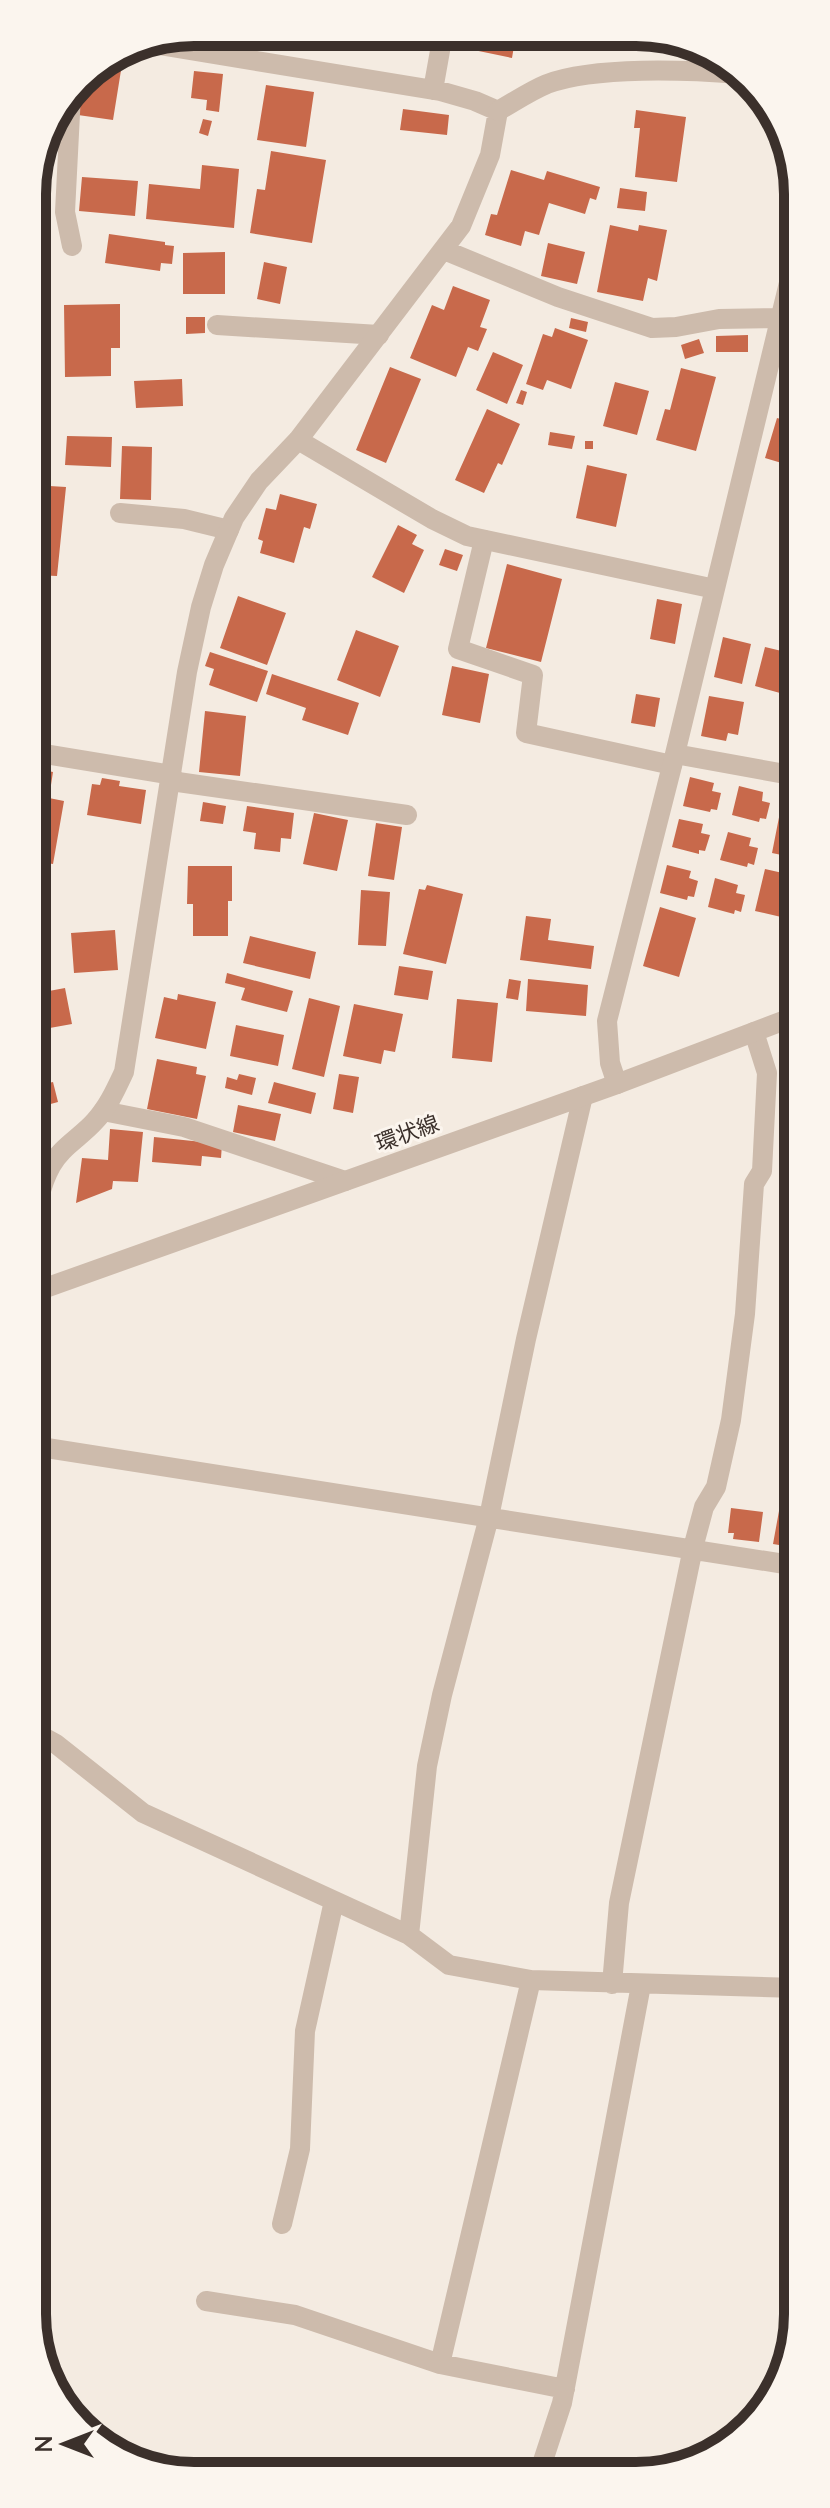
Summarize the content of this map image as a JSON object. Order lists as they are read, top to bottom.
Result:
{
  "streets": {
    "street": ["環状線"]
  },
  "north": "left"
}
